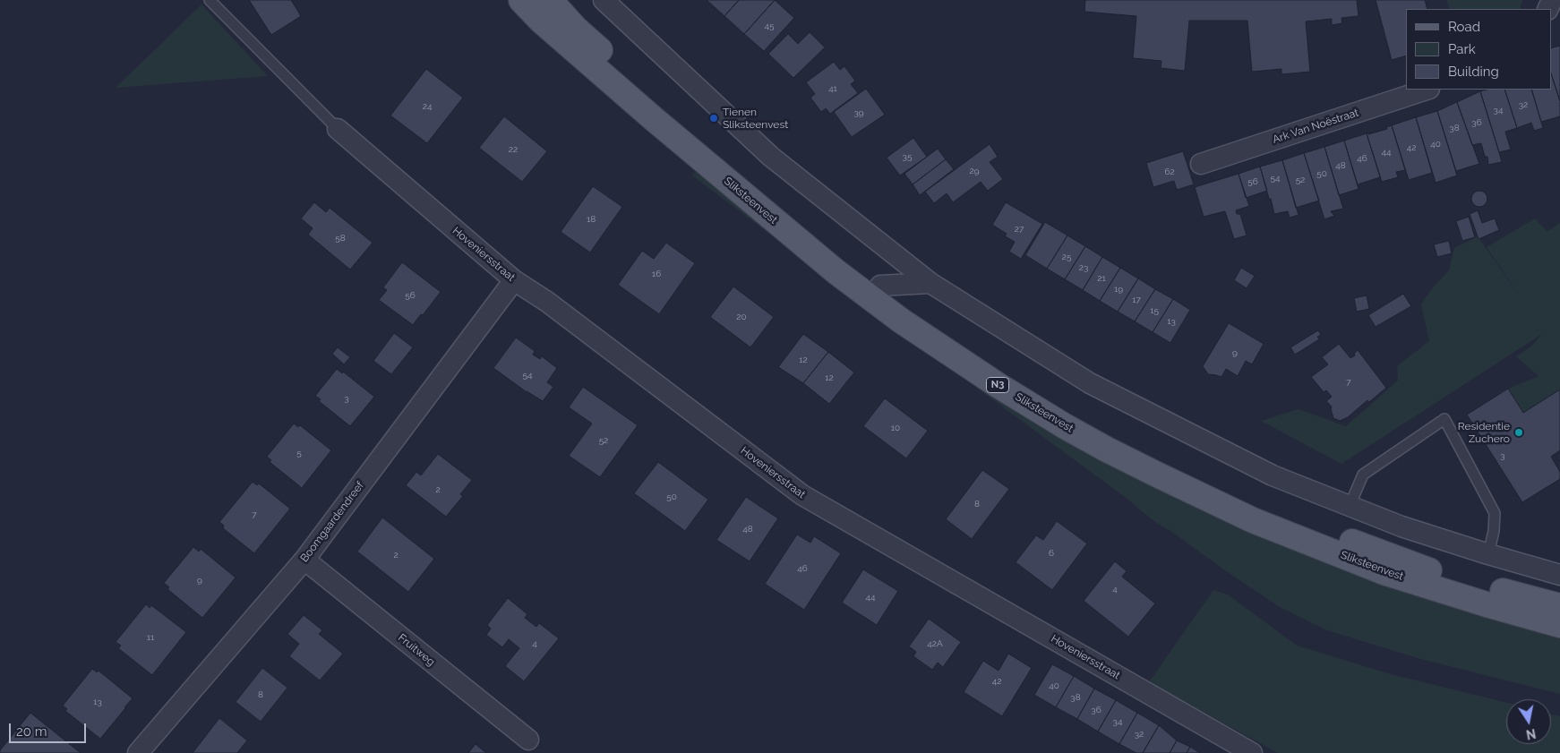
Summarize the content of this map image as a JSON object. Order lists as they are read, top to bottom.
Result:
{
  "streets": {
    "main road": ["Sliksteenvest", "N3"],
    "street": [
      "Ark Van Noëstraat",
      "Hoveniersstraat",
      "Boomgaardendreef",
      "Fruitweg"
    ]
  },
  "crossings": [
    ["Hoveniersstraat", "Boomgaardendreef"],
    ["Boomgaardendreef", "Fruitweg"]
  ],
  "places": ["Tienen Sliksteenvest", "Residentie Zuchero"],
  "house_numbers": [
    "45",
    "41",
    "32",
    "24",
    "34",
    "39",
    "36",
    "38",
    "40",
    "42",
    "22",
    "44",
    "35",
    "46",
    "48",
    "29",
    "62",
    "50",
    "54",
    "52",
    "56",
    "18",
    "27",
    "58",
    "25",
    "23",
    "16",
    "21",
    "19",
    "56",
    "17",
    "15",
    "20",
    "13",
    "9",
    "12",
    "54",
    "12",
    "7",
    "3",
    "10",
    "52",
    "5",
    "3",
    "2",
    "50",
    "8",
    "7",
    "48",
    "6",
    "2",
    "46",
    "9",
    "4",
    "44",
    "11",
    "4",
    "42A",
    "42",
    "40",
    "8",
    "38",
    "13",
    "36",
    "34",
    "32"
  ],
  "legend": ["Road", "Park", "Building"],
  "scale_bar": "20 m",
  "north": "bottom"
}
